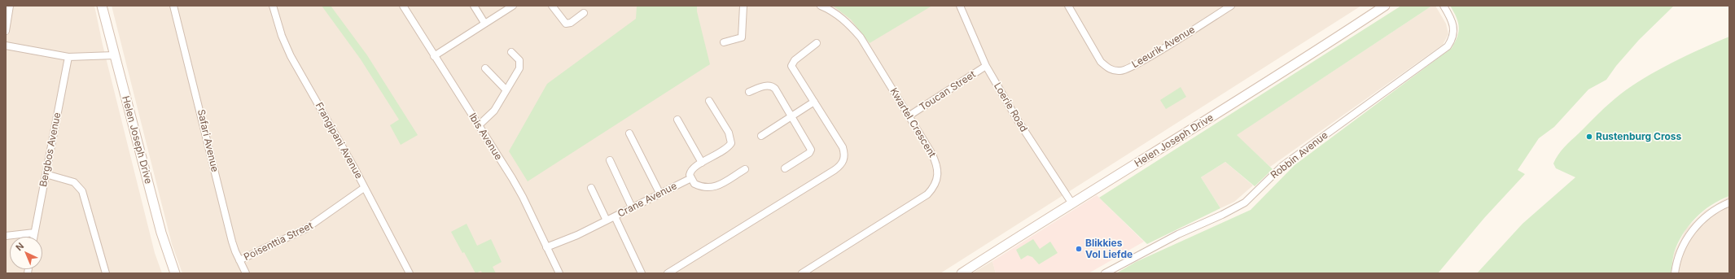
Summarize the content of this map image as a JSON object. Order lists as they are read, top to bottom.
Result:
{
  "streets": {
    "street": [
      "Leeurik Avenue",
      "Toucan Street",
      "Loerie Road",
      "Kwartel Crescent",
      "Ibis Avenue",
      "Helen Joseph Drive",
      "Safari Avenue",
      "Frangipani Avenue",
      "Bergbos Avenue",
      "Robbin Avenue",
      "Crane Avenue",
      "Poisenttia Street"
    ]
  },
  "crossings": [
    ["Toucan Street", "Loerie Road"],
    ["Toucan Street", "Kwartel Crescent"],
    ["Loerie Road", "Helen Joseph Drive"],
    ["Ibis Avenue", "Crane Avenue"],
    ["Safari Avenue", "Poisenttia Street"],
    ["Frangipani Avenue", "Poisenttia Street"]
  ],
  "places": ["Rustenburg Cross", "Blikkies Vol Liefde"],
  "north": "top left"
}
